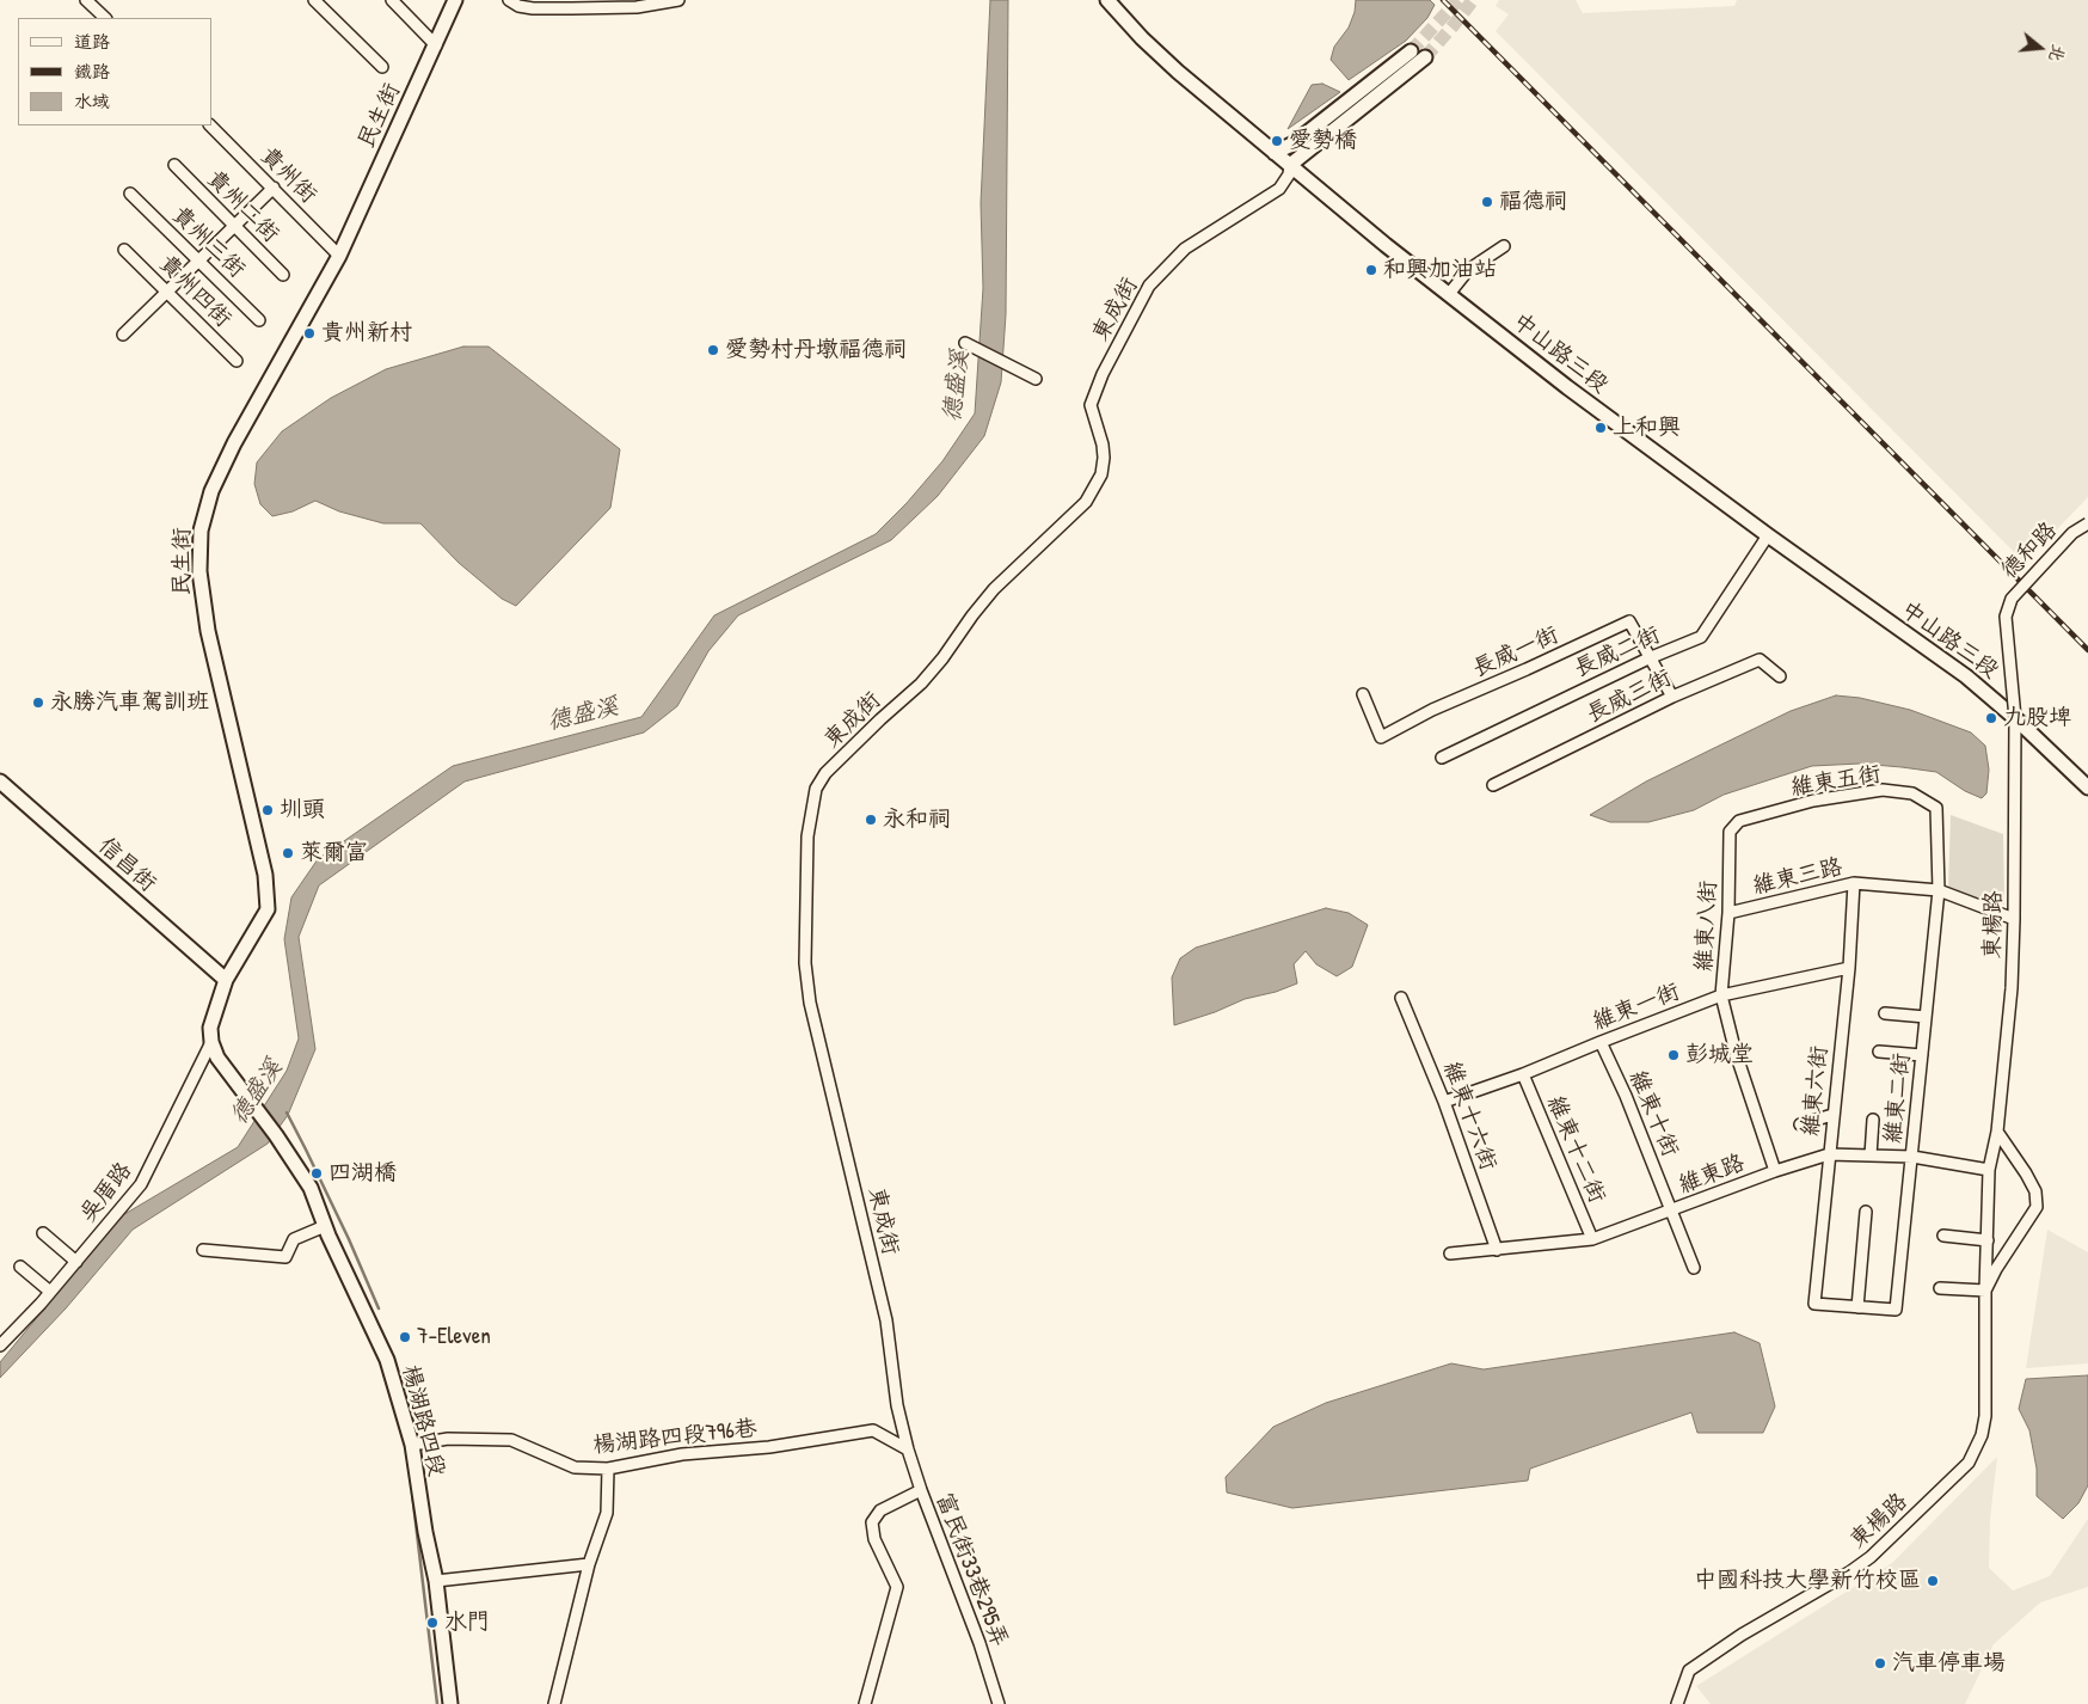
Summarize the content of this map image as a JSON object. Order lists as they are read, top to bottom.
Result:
{
  "streets": {
    "street": [
      "民生街",
      "貴州街",
      "貴州二街",
      "貴州三街",
      "貴州四街",
      "東成街",
      "中山路三段",
      "德和路",
      "長威一街",
      "長威二街",
      "長威三街",
      "維東五街",
      "信昌街",
      "維東三路",
      "東楊路",
      "維東八街",
      "維東一街",
      "維東六街",
      "維東二街",
      "維東十街",
      "維東十六街",
      "維東十二街",
      "維東路",
      "吳厝路",
      "楊湖路四段",
      "楊湖路四段796巷",
      "富民街33巷295弄"
    ]
  },
  "crossings": [
    ["民生街", "貴州街"],
    ["民生街", "信昌街"],
    ["民生街", "吳厝路"],
    ["民生街", "楊湖路四段"],
    ["東成街", "中山路三段"],
    ["東成街", "楊湖路四段796巷"],
    ["東成街", "富民街33巷295弄"],
    ["中山路三段", "德和路"],
    ["中山路三段", "長威二街"],
    ["中山路三段", "東楊路"],
    ["德和路", "東楊路"],
    ["長威一街", "長威二街"],
    ["長威一街", "長威三街"],
    ["維東五街", "維東八街"],
    ["維東五街", "維東二街"],
    ["維東三路", "東楊路"],
    ["維東三路", "維東八街"],
    ["維東三路", "維東六街"],
    ["維東三路", "維東二街"],
    ["東楊路", "維東路"],
    ["維東八街", "維東一街"],
    ["維東八街", "維東路"],
    ["維東一街", "維東六街"],
    ["維東一街", "維東十街"],
    ["維東一街", "維東十六街"],
    ["維東一街", "維東十二街"],
    ["維東六街", "維東二街"],
    ["維東六街", "維東路"],
    ["維東二街", "維東路"],
    ["維東十街", "維東路"],
    ["維東十六街", "維東路"],
    ["維東十二街", "維東路"],
    ["吳厝路", "楊湖路四段"],
    ["楊湖路四段", "楊湖路四段796巷"],
    ["楊湖路四段796巷", "富民街33巷295弄"]
  ],
  "water": ["德盛溪"],
  "places": [
    "愛勢橋",
    "福德祠",
    "和興加油站",
    "貴州新村",
    "愛勢村丹墩福德祠",
    "上和興",
    "永勝汽車駕訓班",
    "九股埤",
    "圳頭",
    "永和祠",
    "萊爾富",
    "彭城堂",
    "四湖橋",
    "7-Eleven",
    "中國科技大學新竹校區",
    "水門",
    "汽車停車場"
  ],
  "legend": ["道路", "鐵路", "水域"],
  "north": "right"
}
